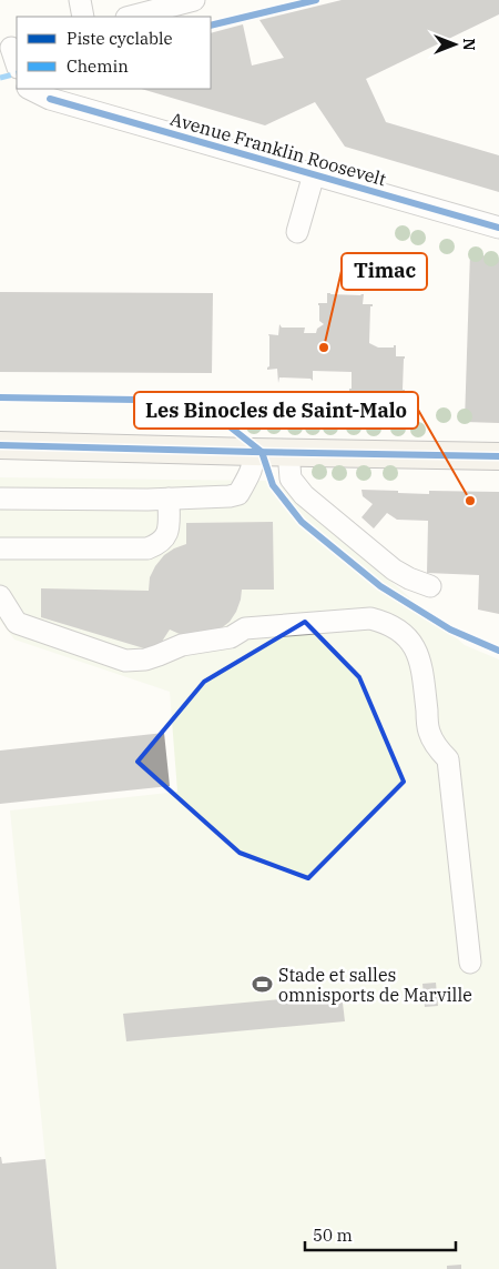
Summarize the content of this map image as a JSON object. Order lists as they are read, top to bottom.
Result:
{
  "streets": {
    "street": ["Avenue Franklin Roosevelt"]
  },
  "places": {
    "other": ["Timac", "Les Binocles de Saint-Malo"],
    "sports": ["Stade et salles omnisports de Marville"]
  },
  "legend": ["Piste cyclable", "Chemin"],
  "scale_bar": "50 m",
  "north": "right"
}
